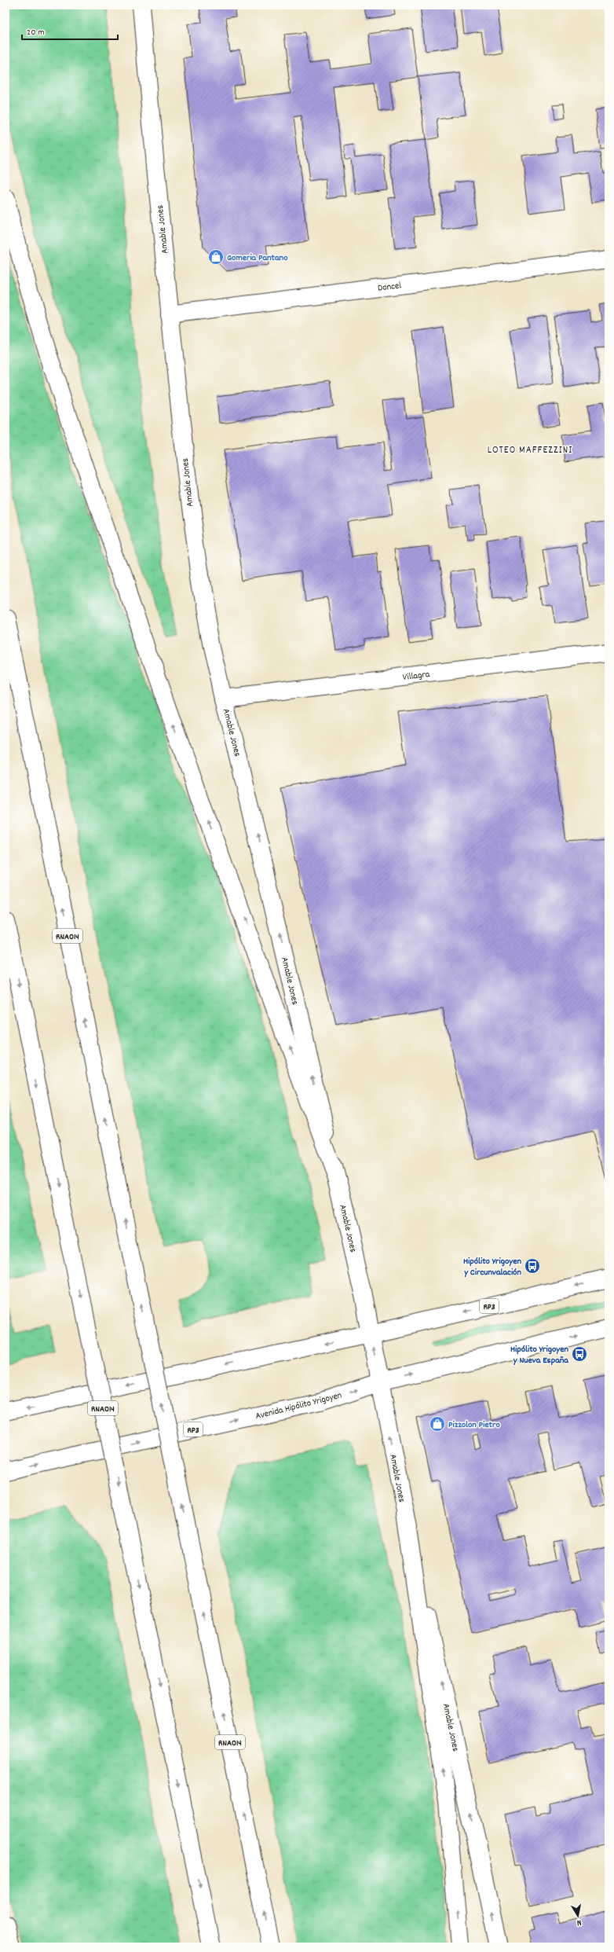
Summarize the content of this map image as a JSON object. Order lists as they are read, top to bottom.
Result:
{
  "streets": {
    "main road": [
      "Amable Jones",
      "Doncel",
      "Villagra",
      "RNA014",
      "RP3",
      "Avenida Hipólito Yrigoyen"
    ]
  },
  "crossings": [
    ["Amable Jones", "Doncel"],
    ["Amable Jones", "Villagra"],
    ["Amable Jones", "RP3"],
    ["Amable Jones", "Avenida Hipólito Yrigoyen"]
  ],
  "districts": ["LOTEO MAFFEZZINI"],
  "places": {
    "shop": ["Gomeria Pantano", "Pizzolon Pietro"],
    "bus stop": ["Hipólito Yrigoyen y Circunvalación", "Hipólito Yrigoyen y Nueva España"]
  },
  "scale_bar": "20 m",
  "north": "bottom"
}
